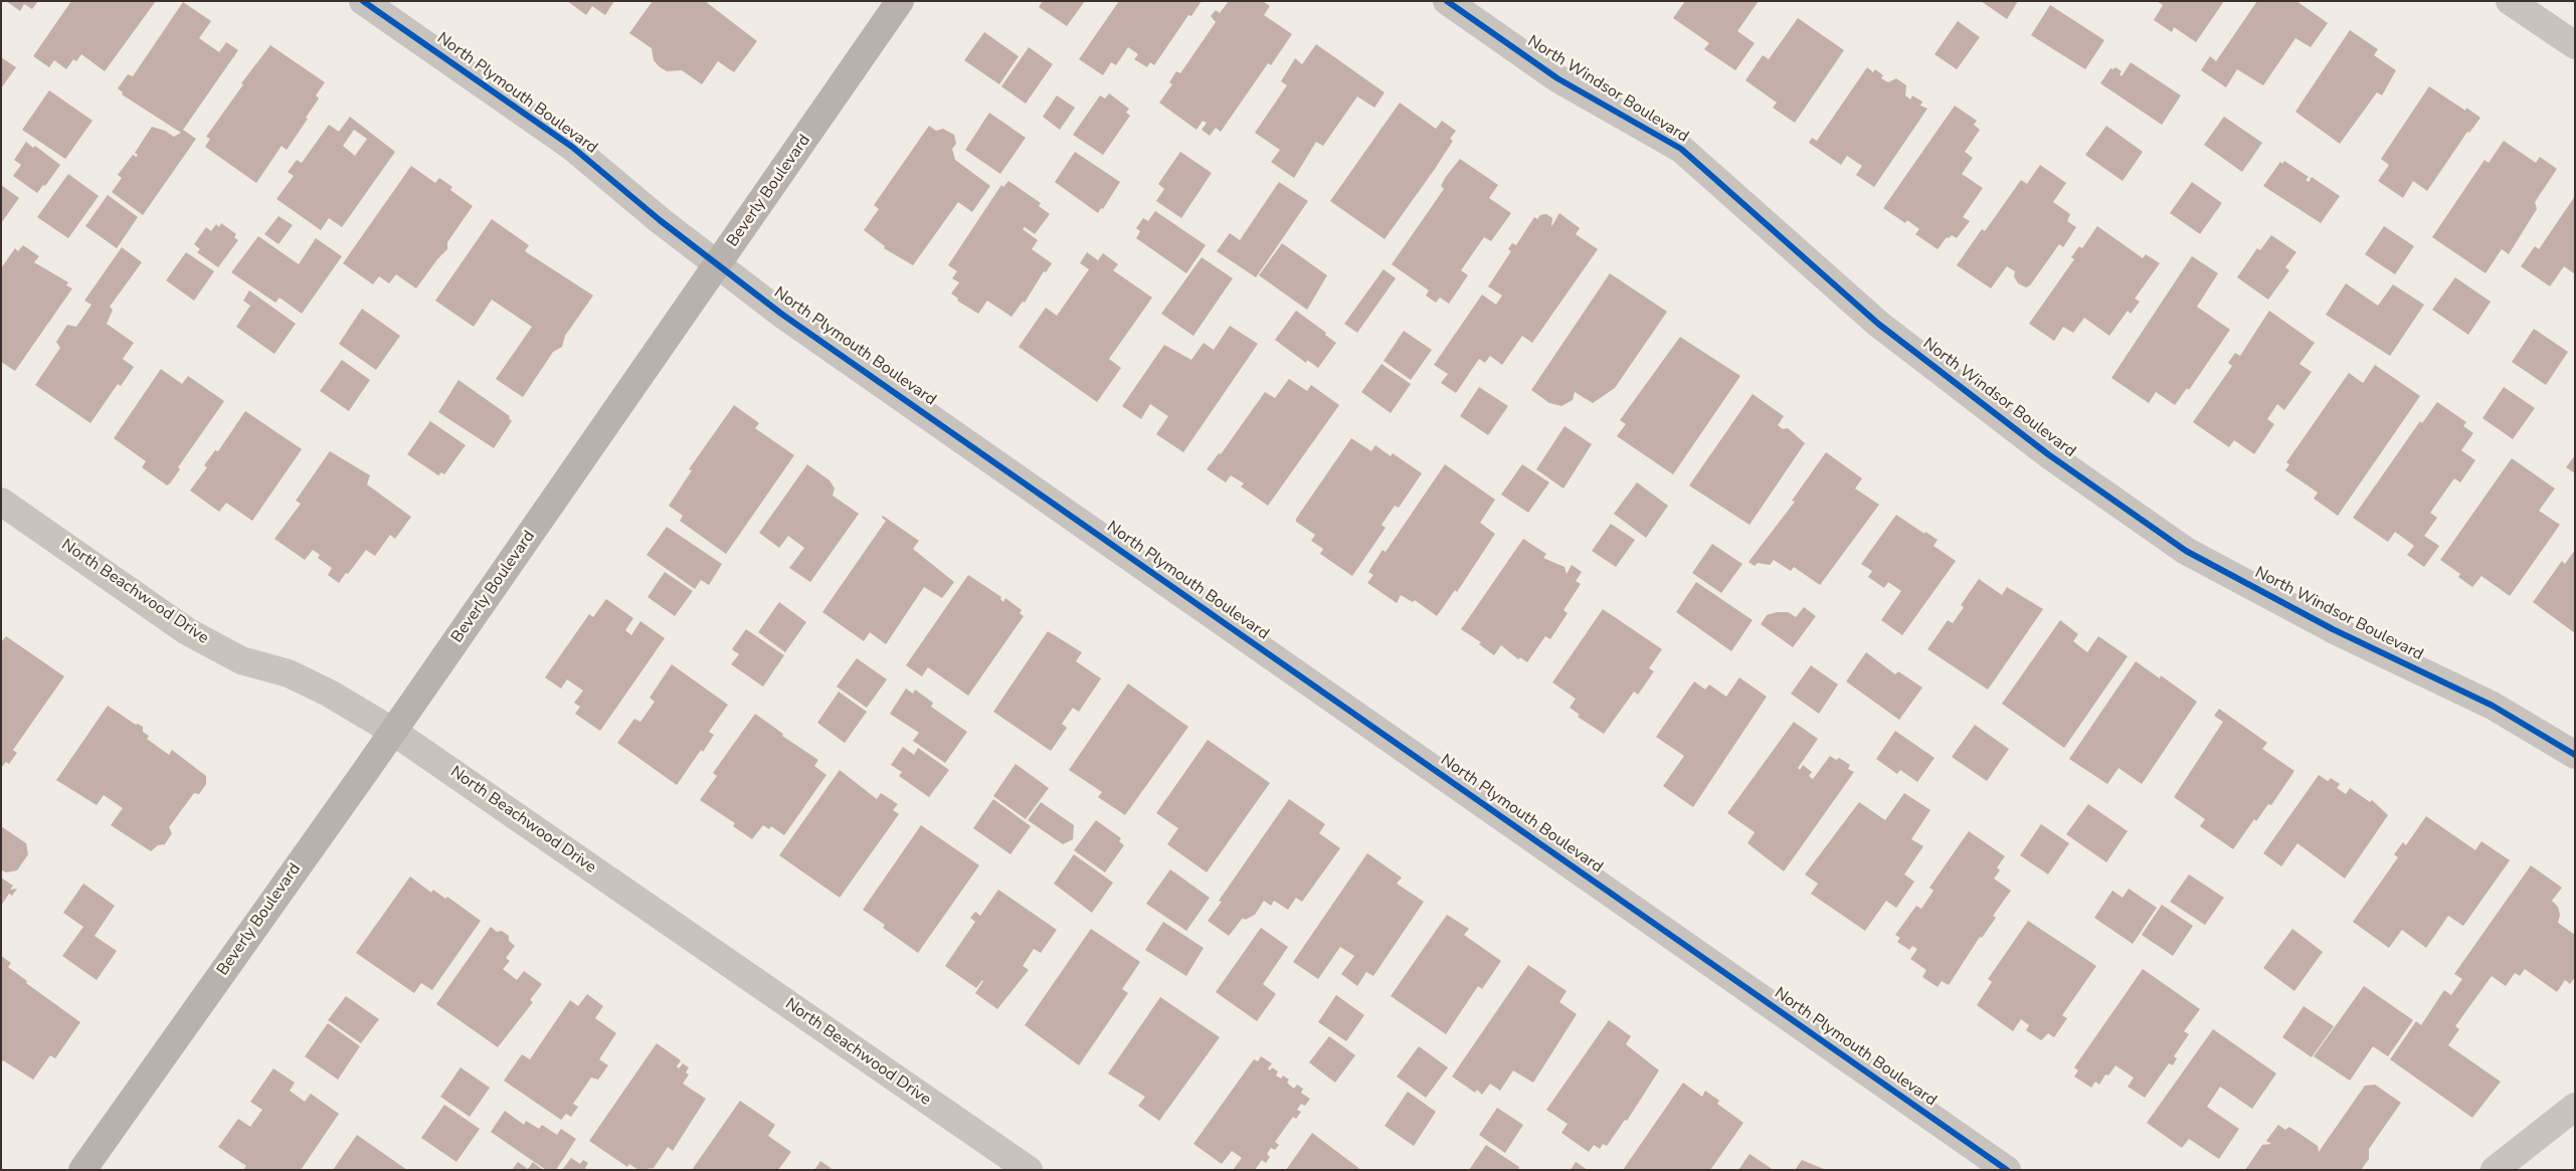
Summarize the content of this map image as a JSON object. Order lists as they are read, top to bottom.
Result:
{
  "streets": {
    "main road": ["Beverly Boulevard"],
    "street": ["North Windsor Boulevard", "North Plymouth Boulevard", "North Beachwood Drive"]
  },
  "crossings": [
    ["North Plymouth Boulevard", "Beverly Boulevard"],
    ["Beverly Boulevard", "North Beachwood Drive"]
  ]
}
